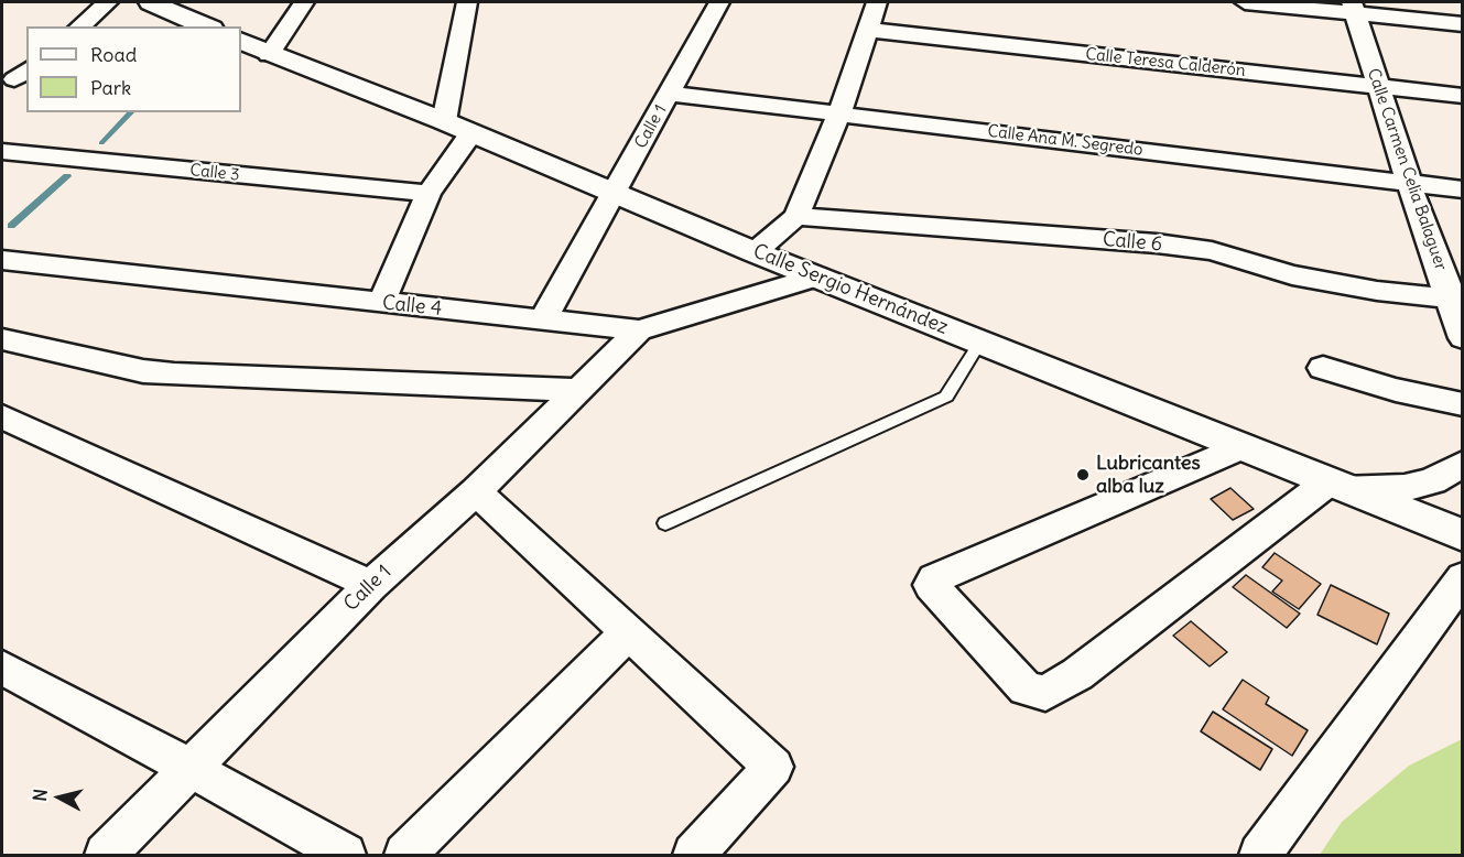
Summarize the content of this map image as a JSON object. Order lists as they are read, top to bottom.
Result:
{
  "streets": {
    "street": [
      "Calle Teresa Calderón",
      "Calle 1",
      "Calle Ana M. Segredo",
      "Calle Carmen Celia Balaguer",
      "Calle 3",
      "Calle 6",
      "Calle Sergio Hernández",
      "Calle 4"
    ]
  },
  "crossings": [
    ["Calle Teresa Calderón", "Calle Carmen Celia Balaguer"],
    ["Calle 1", "Calle Ana M. Segredo"],
    ["Calle 1", "Calle Sergio Hernández"],
    ["Calle 1", "Calle 4"],
    ["Calle Ana M. Segredo", "Calle Carmen Celia Balaguer"],
    ["Calle Carmen Celia Balaguer", "Calle 6"],
    ["Calle Sergio Hernández", "Calle 4"]
  ],
  "places": ["Lubricantes alba luz"],
  "legend": ["Road", "Park"],
  "north": "left"
}
